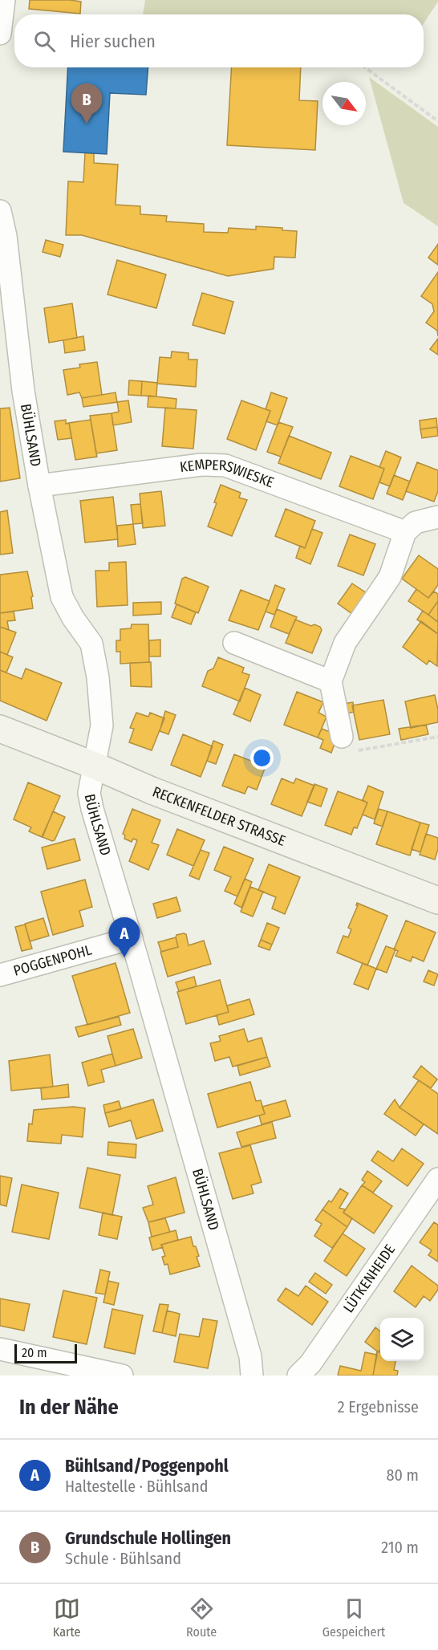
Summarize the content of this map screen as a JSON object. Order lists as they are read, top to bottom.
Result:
{
  "streets": {
    "street": [
      "BÜHLSAND",
      "KEMPERSWIESKE",
      "RECKENFELDER STRASSE",
      "POGGENPOHL",
      "LÜTKENHEIDE"
    ]
  },
  "crossings": [
    ["BÜHLSAND", "KEMPERSWIESKE"],
    ["BÜHLSAND", "RECKENFELDER STRASSE"],
    ["BÜHLSAND", "POGGENPOHL"]
  ],
  "scale_bar": "20 m",
  "north": "bottom right",
  "page": {
    "search": "Hier suchen",
    "pins": ["B", "A"],
    "scale": "20 m",
    "heading": ["In der Nähe", "2 Ergebnisse"],
    "list": [
      {
        "mark": "A",
        "name": "Bühlsand/Poggenpohl",
        "note": "Haltestelle · Bühlsand",
        "value": "80 m"
      },
      {
        "mark": "B",
        "name": "Grundschule Hollingen",
        "note": "Schule · Bühlsand",
        "value": "210 m"
      }
    ],
    "nav": ["Karte", "Route", "Gespeichert"]
  }
}
